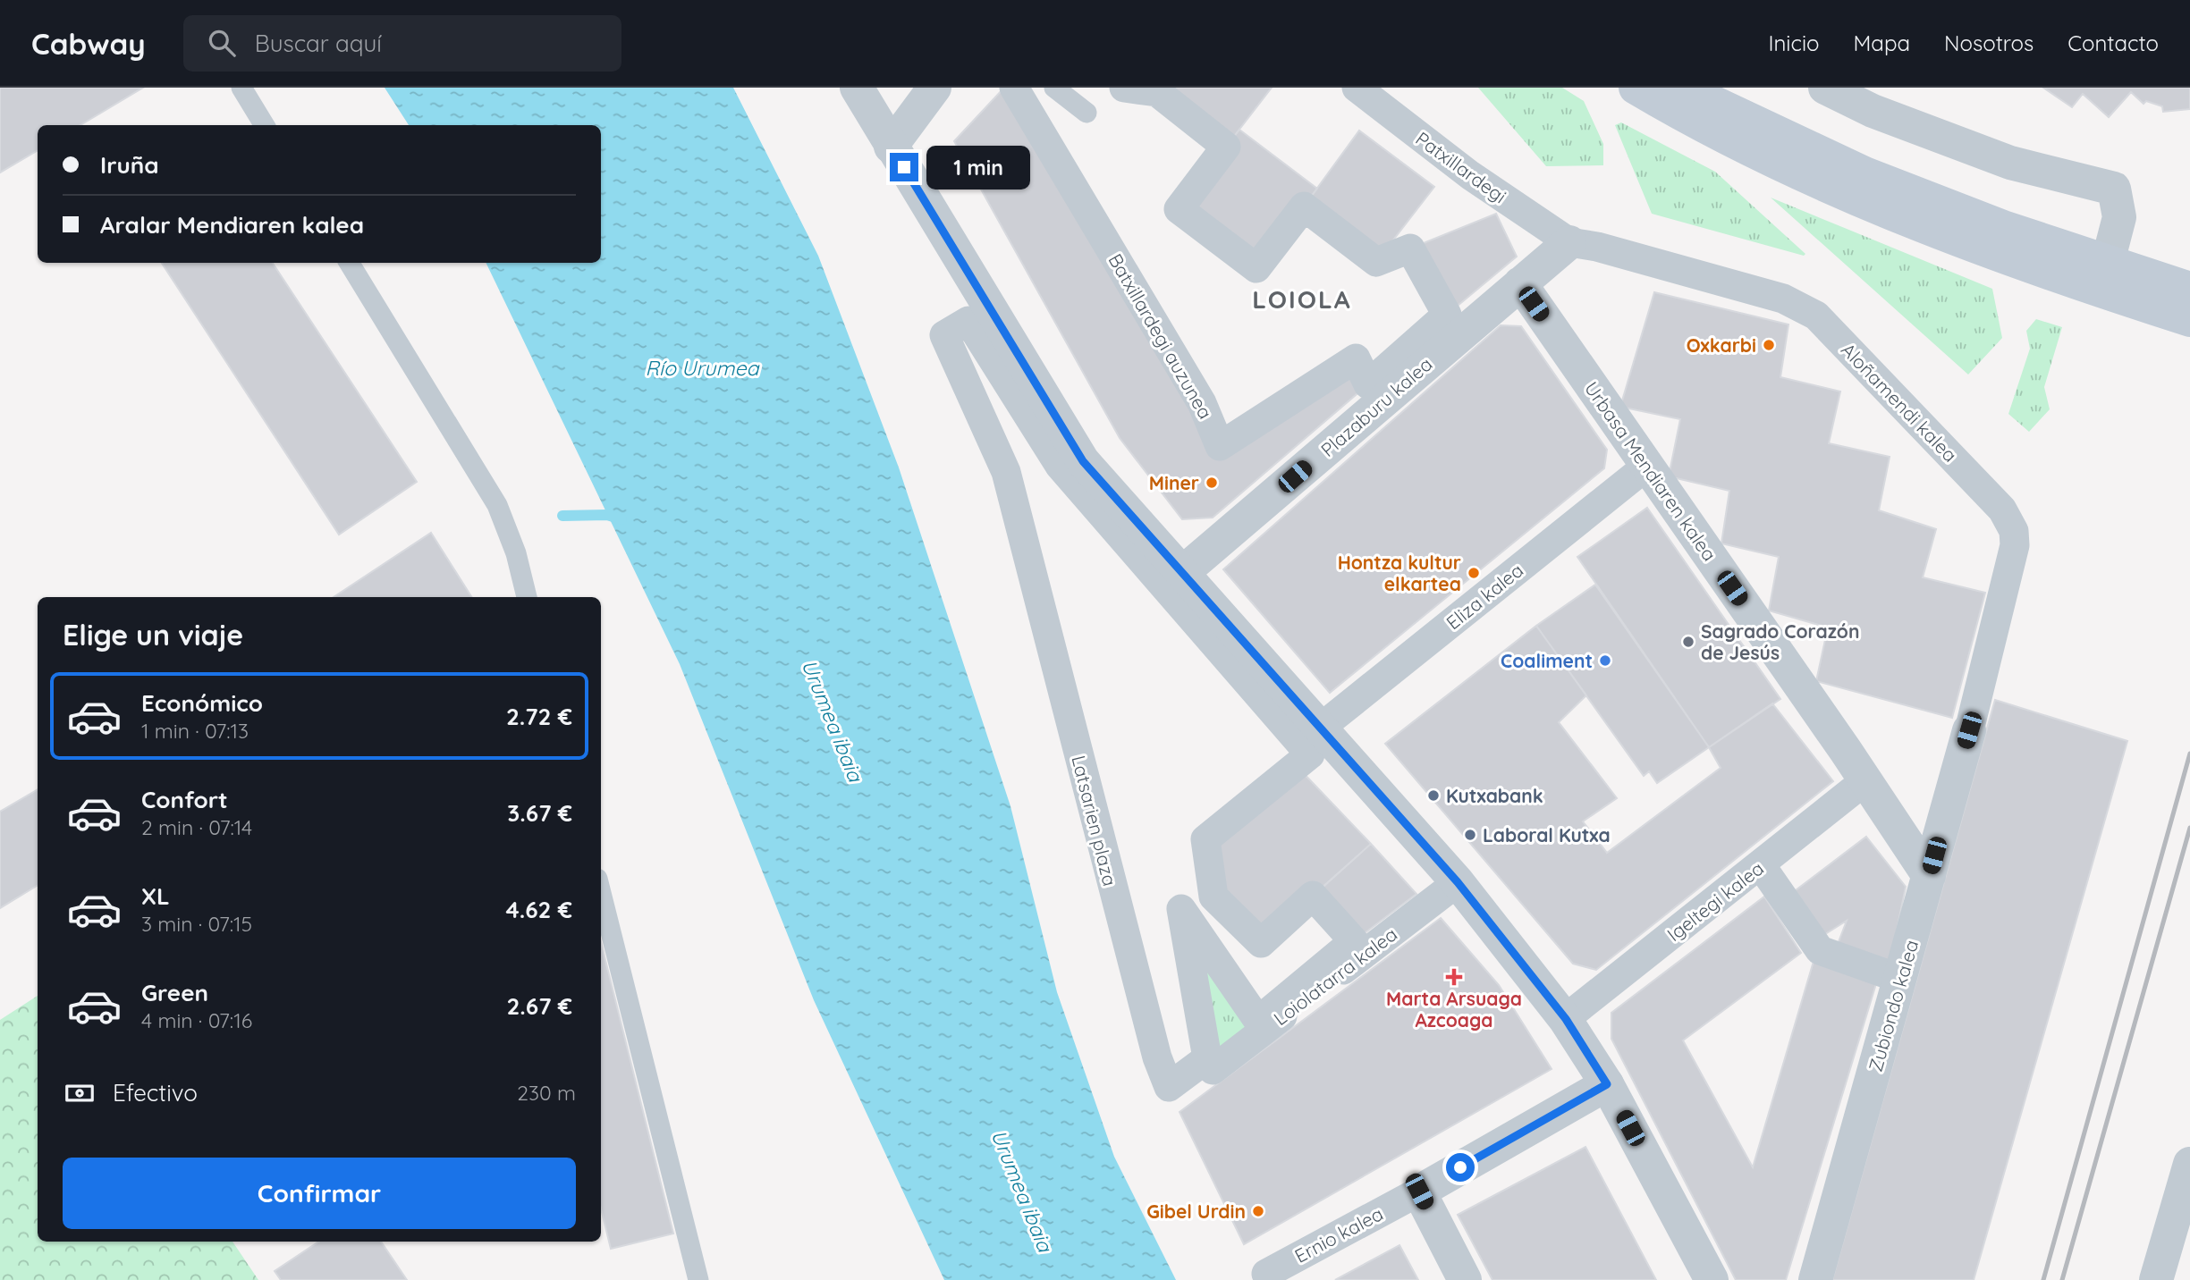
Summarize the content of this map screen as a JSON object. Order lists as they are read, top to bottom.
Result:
{
  "streets": {
    "street": [
      "Patxillardegi",
      "Batxillardegi auzunea",
      "Aloñamendi kalea",
      "Plazaburu kalea",
      "Urbasa Mendiaren kalea",
      "Eliza kalea",
      "Latsarien plaza",
      "Igeltegi kalea",
      "Loiolatarra kalea",
      "Zubiondo kalea",
      "Ernio kalea"
    ]
  },
  "crossings": [
    ["Patxillardegi", "Aloñamendi kalea"],
    ["Patxillardegi", "Plazaburu kalea"],
    ["Aloñamendi kalea", "Plazaburu kalea"],
    ["Aloñamendi kalea", "Zubiondo kalea"],
    ["Plazaburu kalea", "Urbasa Mendiaren kalea"],
    ["Urbasa Mendiaren kalea", "Eliza kalea"],
    ["Urbasa Mendiaren kalea", "Igeltegi kalea"],
    ["Urbasa Mendiaren kalea", "Zubiondo kalea"]
  ],
  "districts": ["LOIOLA"],
  "water": ["Río Urumea", "Urumea ibaia"],
  "places": {
    "other": [
      "Oxkarbi",
      "Miner",
      "Hontza kultur elkartea",
      "Sagrado Corazón de Jesús",
      "Coaliment",
      "Kutxabank",
      "Laboral Kutxa",
      "Gibel Urdin"
    ],
    "health": ["Marta Arsuaga Azcoaga"]
  },
  "page": {
    "header": "Cabway",
    "search": "Buscar aquí",
    "nav": [
      "Inicio",
      "Mapa",
      "Nosotros",
      "Contacto"
    ],
    "banner": ["Iruña", "Aralar Mendiaren kalea"],
    "bubble": "1 min",
    "heading": "Elige un viaje",
    "list": [
      {
        "name": "Económico",
        "note": "1 min · 07:13",
        "value": "2.72 €"
      },
      {
        "name": "Confort",
        "note": "2 min · 07:14",
        "value": "3.67 €"
      },
      {
        "name": "XL",
        "note": "3 min · 07:15",
        "value": "4.62 €"
      },
      {
        "name": "Green",
        "note": "4 min · 07:16",
        "value": "2.67 €"
      }
    ],
    "pay": ["Efectivo", "230 m"],
    "buttons": "Confirmar"
  }
}
